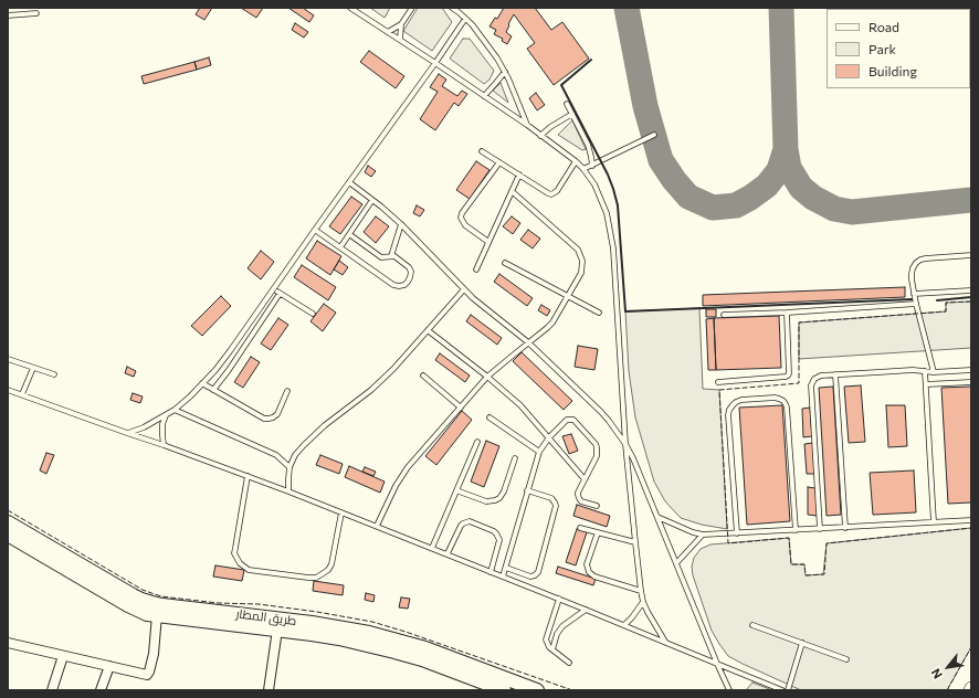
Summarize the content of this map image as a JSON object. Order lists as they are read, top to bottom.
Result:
{
  "streets": {
    "main road": ["طريق المطار"]
  },
  "legend": ["Road", "Park", "Building"],
  "north": "bottom left"
}
